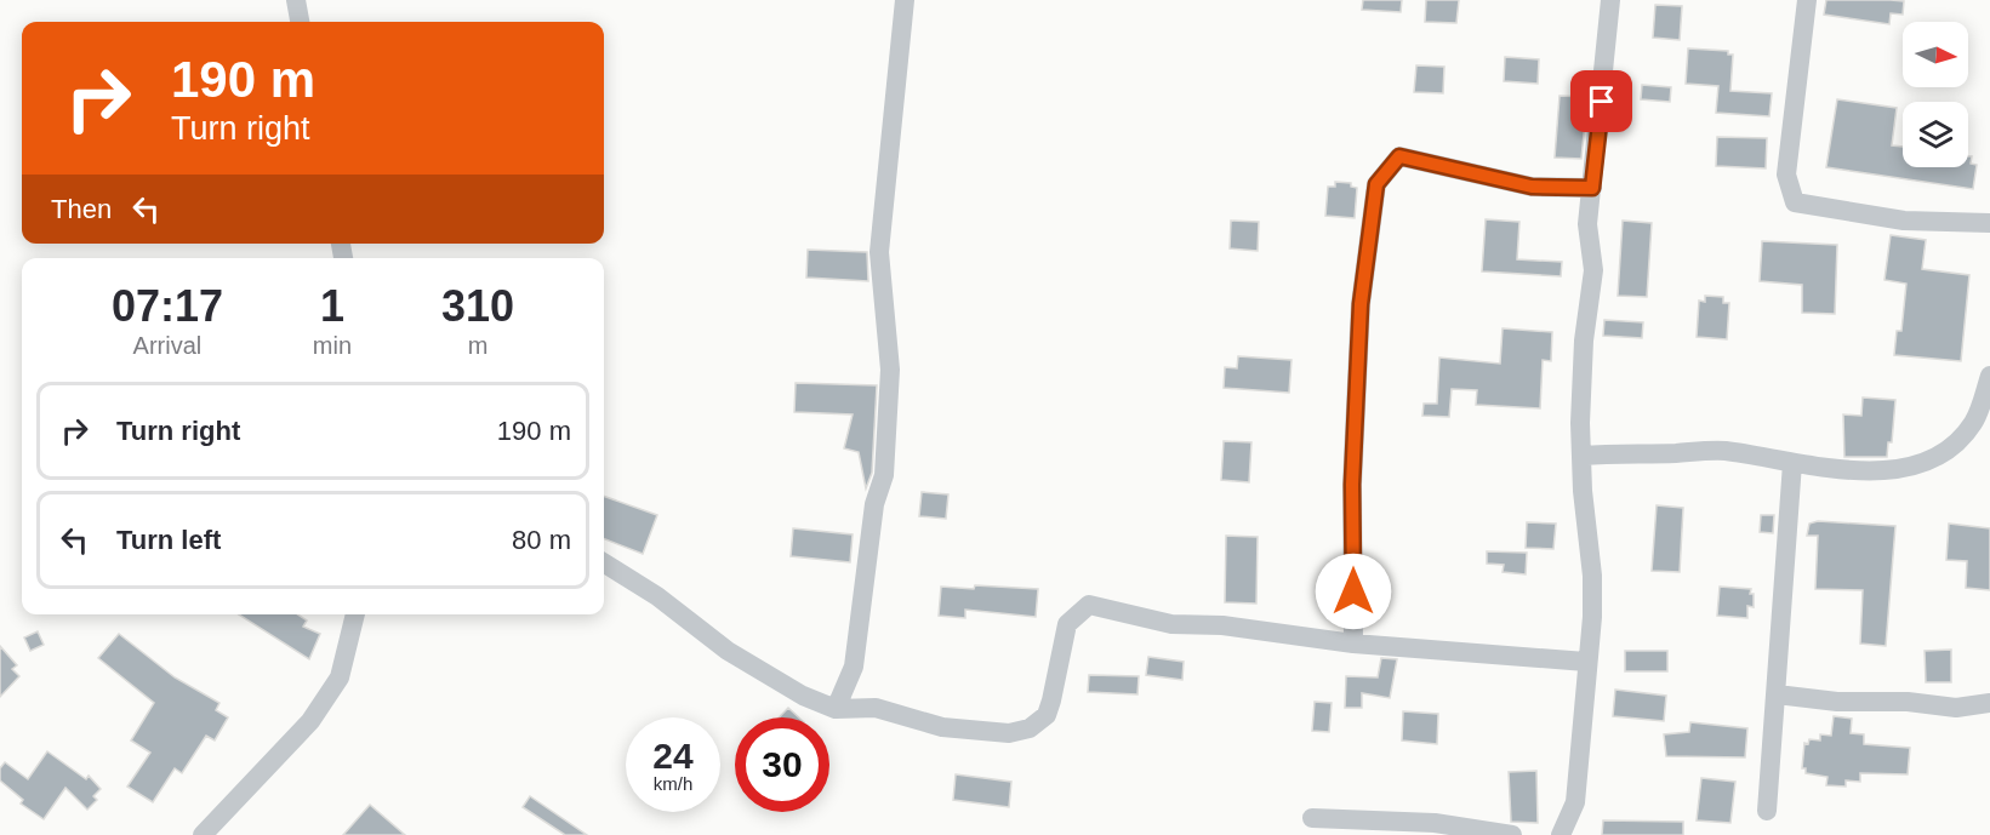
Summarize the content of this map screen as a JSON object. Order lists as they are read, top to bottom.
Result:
{
  "north": "right",
  "page": {
    "turn": ["190 m", "Turn right"],
    "then": "Then",
    "eta": [
      "07:17",
      "Arrival",
      "1",
      "min",
      "310",
      "m"
    ],
    "list": [
      {
        "name": "Turn right",
        "value": "190 m"
      },
      {
        "name": "Turn left",
        "value": "80 m"
      }
    ],
    "speed": "24 km/h",
    "limit": "30"
  }
}
